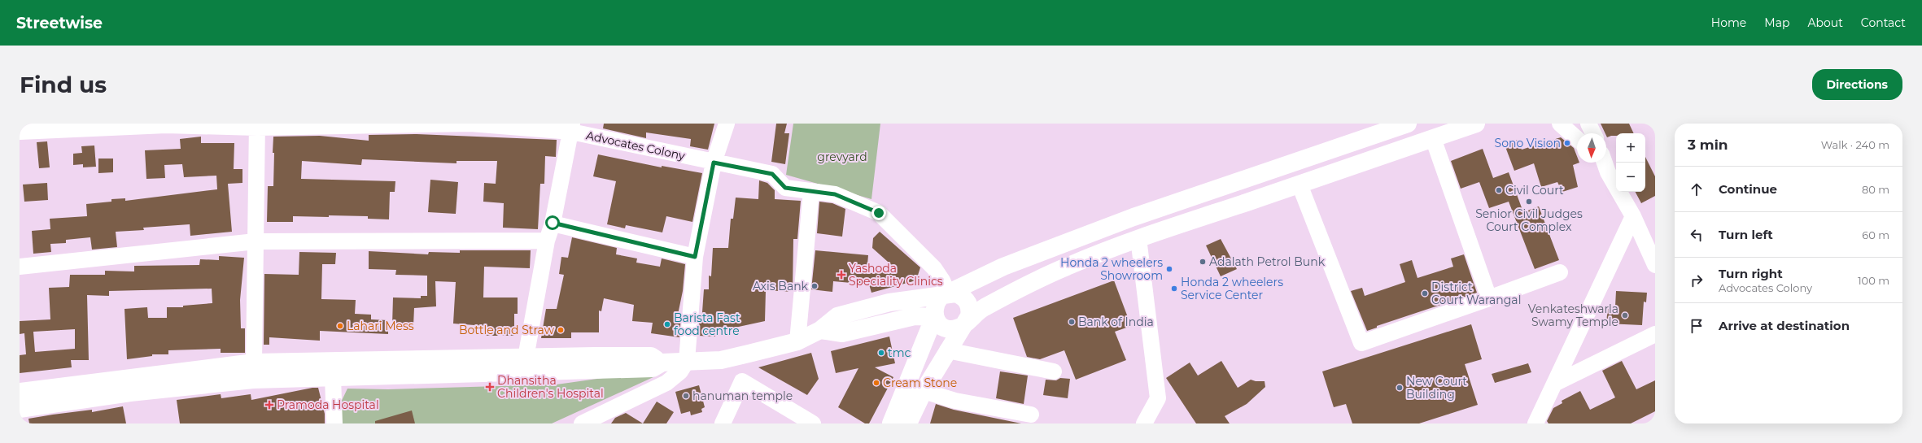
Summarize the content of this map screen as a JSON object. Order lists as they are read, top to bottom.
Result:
{
  "streets": {
    "street": ["Advocates Colony"]
  },
  "parks": ["grevyard"],
  "places": {
    "other": [
      "Sono Vision",
      "Civil Court",
      "Senior Civil Judges Court Complex",
      "Adalath Petrol Bunk",
      "Honda 2 wheelers Showroom",
      "Axis Bank",
      "Honda 2 wheelers Service Center",
      "District Court Warangal",
      "Venkateshwarla Swamy Temple",
      "Bank of India",
      "Barista Fast food centre",
      "Lahari Mess",
      "Bottle and Straw",
      "tmc",
      "Cream Stone",
      "New Court Building",
      "hanuman temple"
    ],
    "health": ["Yashoda Speciality Clinics", "Dhansitha Children's Hospital", "Pramoda Hospital"]
  },
  "north": "bottom",
  "page": {
    "header": "Streetwise",
    "nav": [
      "Home",
      "Map",
      "About",
      "Contact"
    ],
    "buttons": "Directions",
    "title": "Find us",
    "heading": ["3 min", "Walk · 240 m"],
    "map_buttons": ["+", "−"],
    "list": [
      ["Continue", "80 m"],
      ["Turn left", "60 m"],
      ["Turn right", "Advocates Colony", "100 m"],
      "Arrive at destination"
    ]
  }
}
